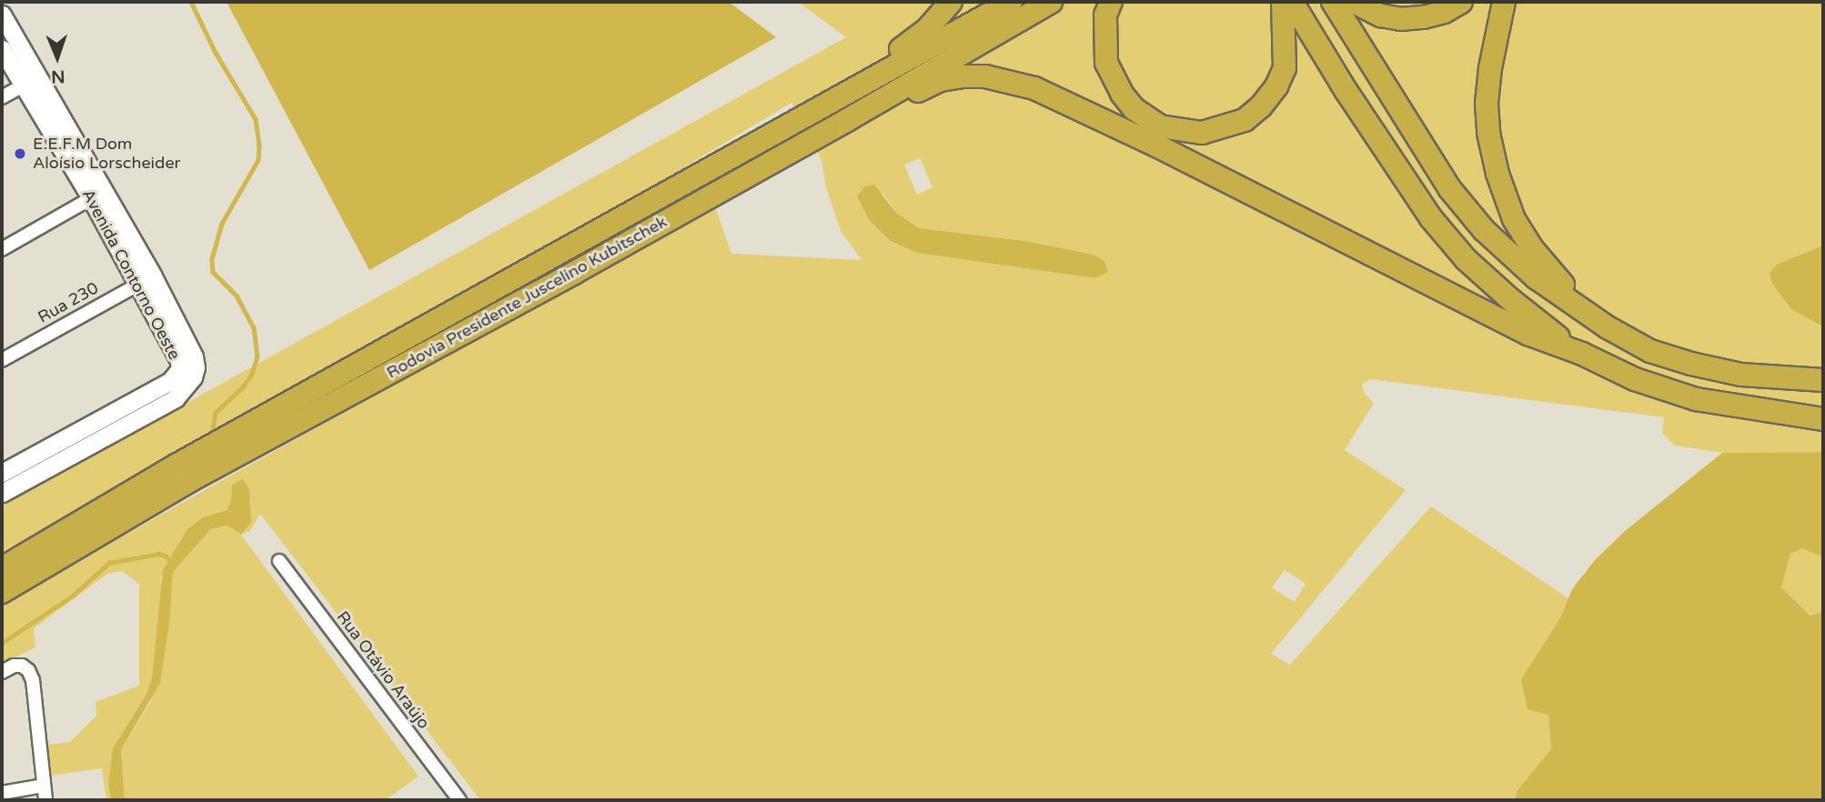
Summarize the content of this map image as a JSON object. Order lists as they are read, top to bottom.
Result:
{
  "streets": {
    "highway": ["Rodovia Presidente Juscelino Kubitschek"],
    "street": ["Avenida Contorno Oeste", "Rua 230", "Rua Otávio Araújo"]
  },
  "crossings": [
    ["Avenida Contorno Oeste", "Rua 230"]
  ],
  "places": ["E.E.F.M Dom Aloísio Lorscheider"],
  "north": "bottom"
}
